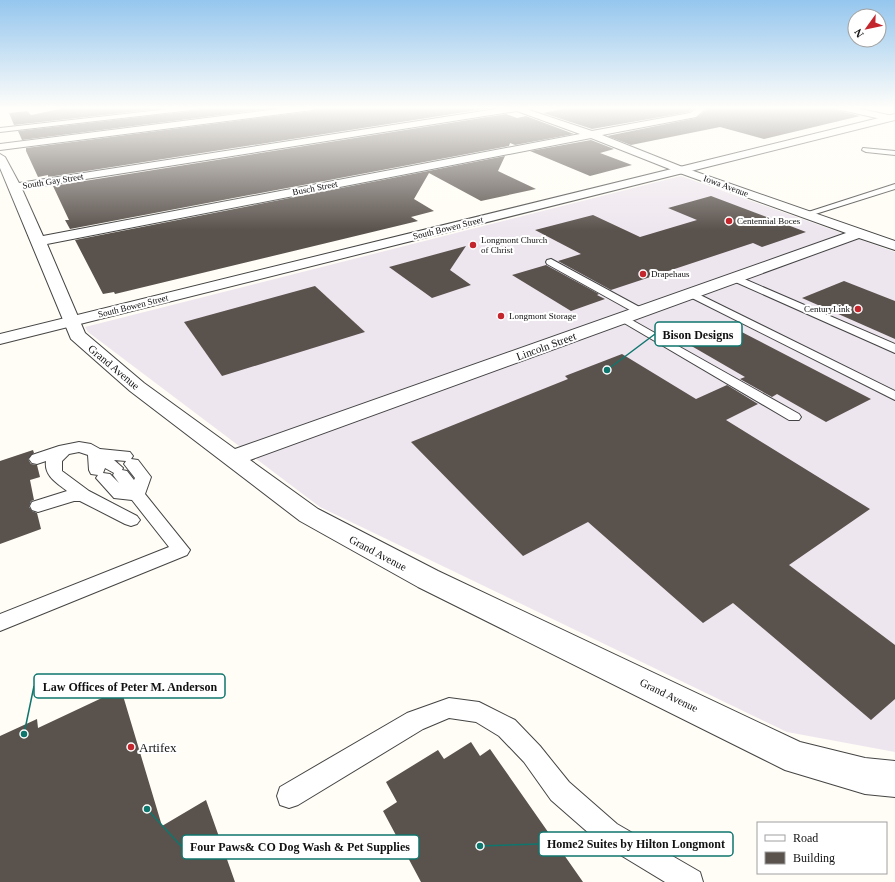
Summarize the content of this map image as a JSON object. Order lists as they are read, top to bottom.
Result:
{
  "streets": {
    "street": [
      "South Gay Street",
      "Iowa Avenue",
      "Busch Street",
      "South Bowen Street",
      "Lincoln Street",
      "Grand Avenue"
    ]
  },
  "crossings": [
    ["South Gay Street", "Grand Avenue"],
    ["Iowa Avenue", "South Bowen Street"],
    ["Iowa Avenue", "Lincoln Street"],
    ["Busch Street", "Grand Avenue"],
    ["South Bowen Street", "Grand Avenue"],
    ["Lincoln Street", "Grand Avenue"]
  ],
  "places": [
    "Centennial Boces",
    "Longmont Church of Christ",
    "Drapehaus",
    "CenturyLink",
    "Longmont Storage",
    "Bison Designs",
    "Law Offices of Peter M. Anderson",
    "Artifex",
    "Four Paws& CO Dog Wash & Pet Supplies",
    "Home2 Suites by Hilton Longmont"
  ],
  "legend": ["Road", "Building"],
  "north": "bottom left"
}
